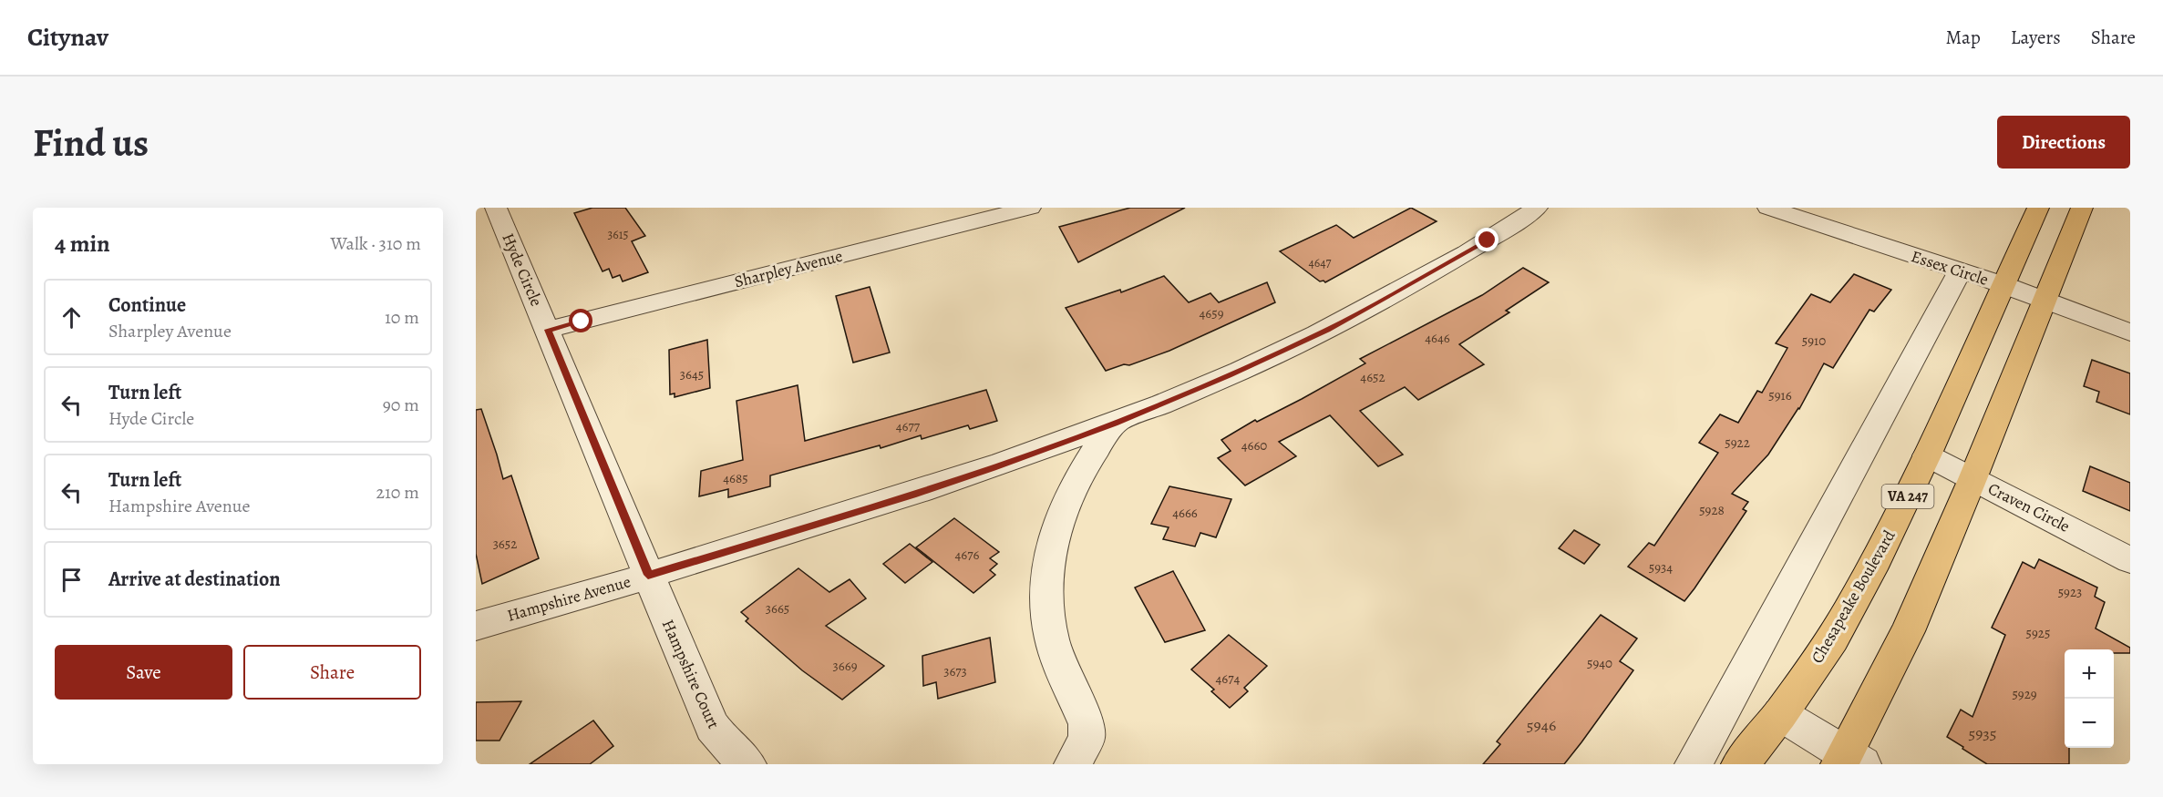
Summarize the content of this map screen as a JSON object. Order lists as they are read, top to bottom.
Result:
{
  "streets": {
    "main road": ["VA 247", "Chesapeake Boulevard"],
    "street": [
      "Essex Circle",
      "Sharpley Avenue",
      "Hyde Circle",
      "Craven Circle",
      "Hampshire Avenue",
      "Hampshire Court"
    ]
  },
  "crossings": [
    ["Essex Circle", "VA 247"],
    ["Essex Circle", "Chesapeake Boulevard"],
    ["Sharpley Avenue", "Hyde Circle"],
    ["Hyde Circle", "Hampshire Avenue"],
    ["Hyde Circle", "Hampshire Court"],
    ["VA 247", "Craven Circle"],
    ["Craven Circle", "Chesapeake Boulevard"],
    ["Hampshire Avenue", "Hampshire Court"]
  ],
  "house_numbers": [
    "3615",
    "4647",
    "4659",
    "4646",
    "5910",
    "3645",
    "4652",
    "5916",
    "4677",
    "5922",
    "4660",
    "4685",
    "5928",
    "4666",
    "3652",
    "4676",
    "5934",
    "5923",
    "3665",
    "5925",
    "5940",
    "3669",
    "3673",
    "4674",
    "5929",
    "5946",
    "5935"
  ],
  "page": {
    "header": "Citynav",
    "nav": ["Map", "Layers", "Share"],
    "buttons": [
      "Directions",
      ["Save", "Share"]
    ],
    "title": "Find us",
    "heading": ["4 min", "Walk · 310 m"],
    "list": [
      ["Continue", "Sharpley Avenue", "10 m"],
      ["Turn left", "Hyde Circle", "90 m"],
      ["Turn left", "Hampshire Avenue", "210 m"],
      "Arrive at destination"
    ],
    "map_buttons": ["+", "−"]
  }
}
